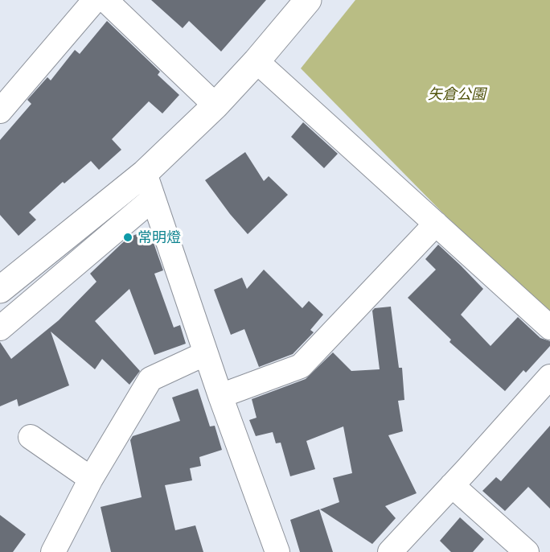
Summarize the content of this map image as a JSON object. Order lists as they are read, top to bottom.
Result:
{
  "parks": ["矢倉公園"],
  "places": ["常明燈"]
}
